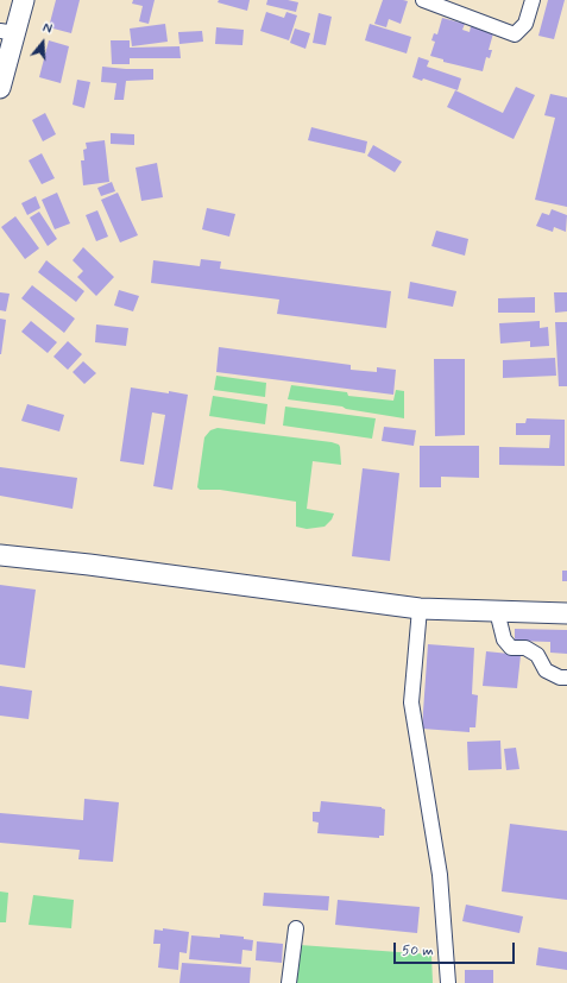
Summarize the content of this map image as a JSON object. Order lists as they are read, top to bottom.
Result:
{
  "scale_bar": "50 m",
  "north": "top"
}
